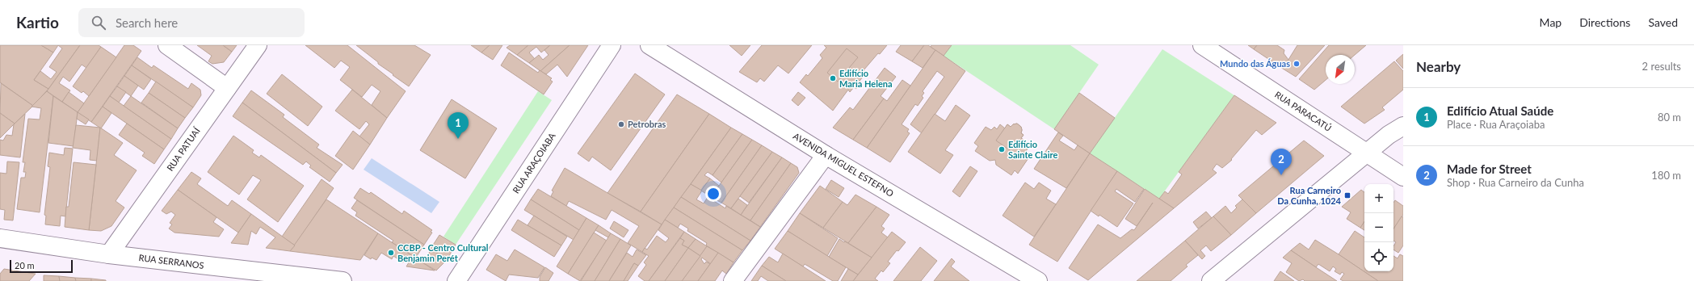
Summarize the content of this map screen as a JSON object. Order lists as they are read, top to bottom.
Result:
{
  "streets": {
    "street": [
      "RUA PARACATÚ",
      "RUA PATUAÍ",
      "RUA ARAÇOIABA",
      "AVENIDA MIGUEL ESTEFNO",
      "RUA SERRANOS"
    ]
  },
  "crossings": [
    ["RUA PATUAÍ", "RUA SERRANOS"]
  ],
  "places": {
    "other": [
      "Mundo das Águas",
      "Edifício Maria Helena",
      "Petrobras",
      "Edifício Sainte Claire",
      "CCBP - Centro Cultural Benjamin Perét"
    ],
    "transit": ["Rua Carneiro Da Cunha, 1024"]
  },
  "scale_bar": "20 m",
  "north": "bottom left",
  "page": {
    "header": "Kartio",
    "search": "Search here",
    "nav": ["Map", "Directions", "Saved"],
    "heading": ["Nearby", "2 results"],
    "list": [
      {
        "mark": "1",
        "name": "Edifício Atual Saúde",
        "note": "Place · Rua Araçoiaba",
        "value": "80 m"
      },
      {
        "mark": "2",
        "name": "Made for Street",
        "note": "Shop · Rua Carneiro da Cunha",
        "value": "180 m"
      }
    ],
    "pins": ["1", "2"],
    "map_buttons": ["+", "−"],
    "scale": "20 m"
  }
}
